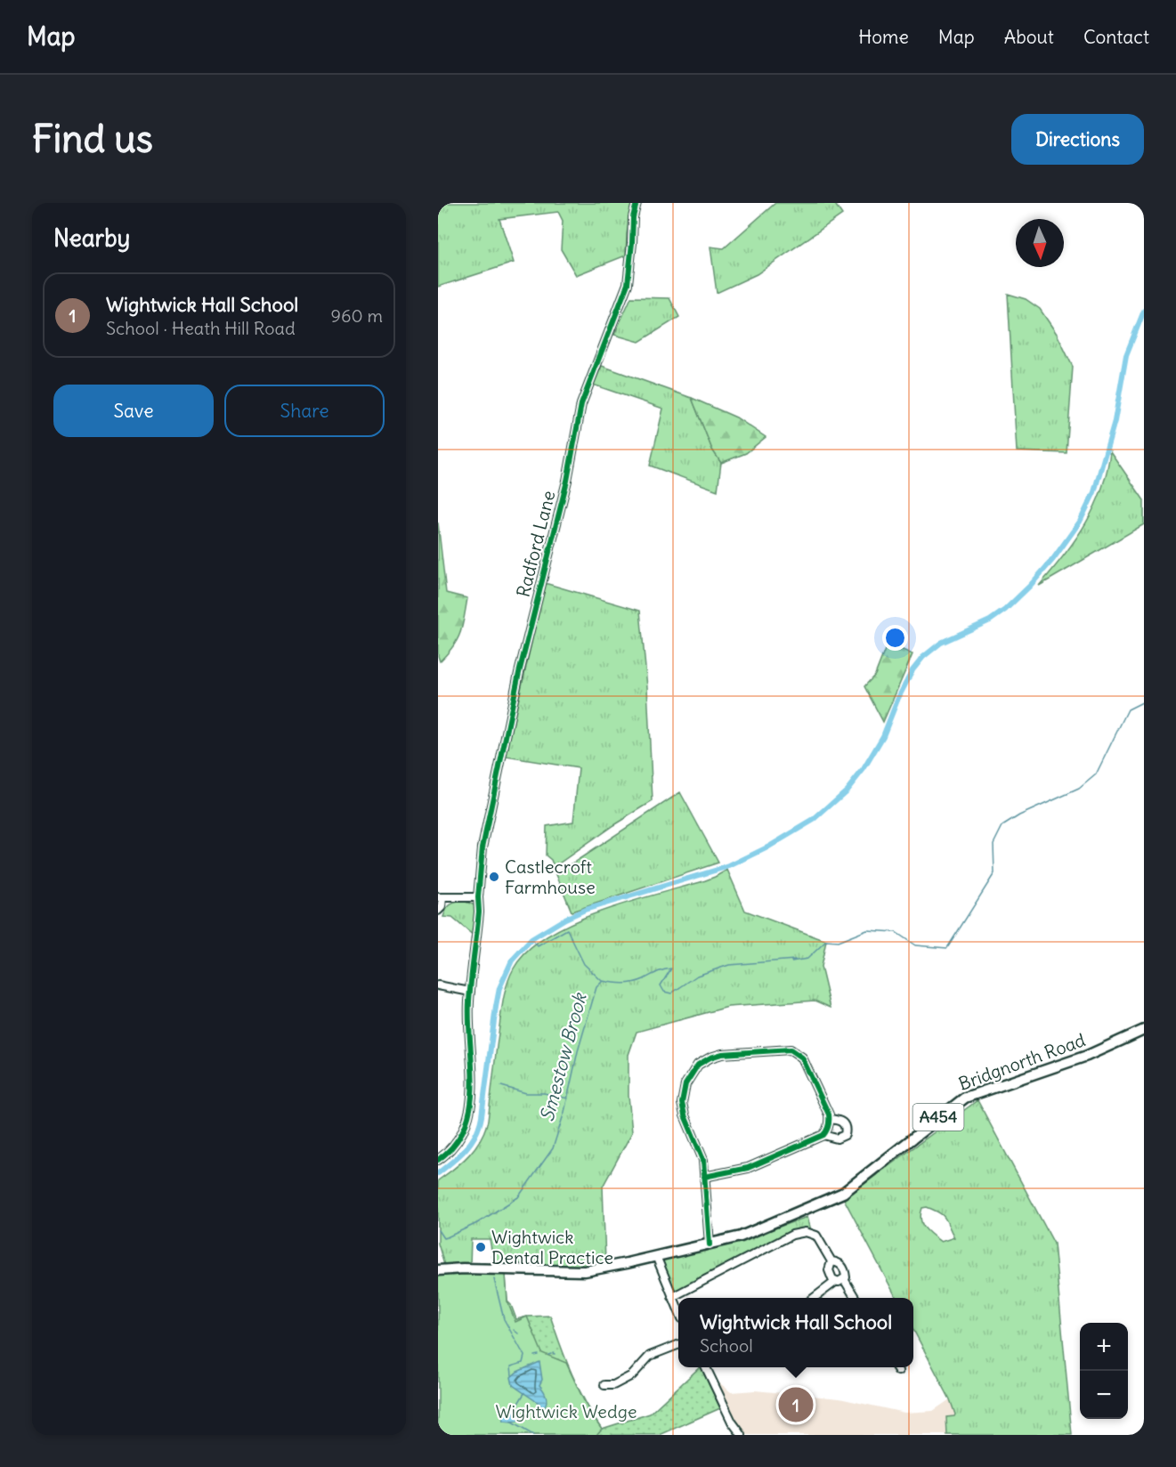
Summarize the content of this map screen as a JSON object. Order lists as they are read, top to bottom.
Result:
{
  "streets": {
    "highway": ["Bridgnorth Road", "A454"],
    "street": ["Radford Lane"]
  },
  "water": ["Smestow Brook"],
  "parks": ["Wightwick Wedge"],
  "places": ["Castlecroft Farmhouse", "Wightwick Dental Practice"],
  "north": "bottom",
  "page": {
    "header": "Map",
    "nav": [
      "Home",
      "Map",
      "About",
      "Contact"
    ],
    "buttons": [
      "Directions",
      ["Save", "Share"]
    ],
    "title": "Find us",
    "heading": "Nearby",
    "list": [
      {
        "mark": "1",
        "name": "Wightwick Hall School",
        "note": "School · Heath Hill Road",
        "value": "960 m"
      }
    ],
    "popup": ["Wightwick Hall School", "School"],
    "map_buttons": ["+", "−"],
    "pins": "1"
  }
}
